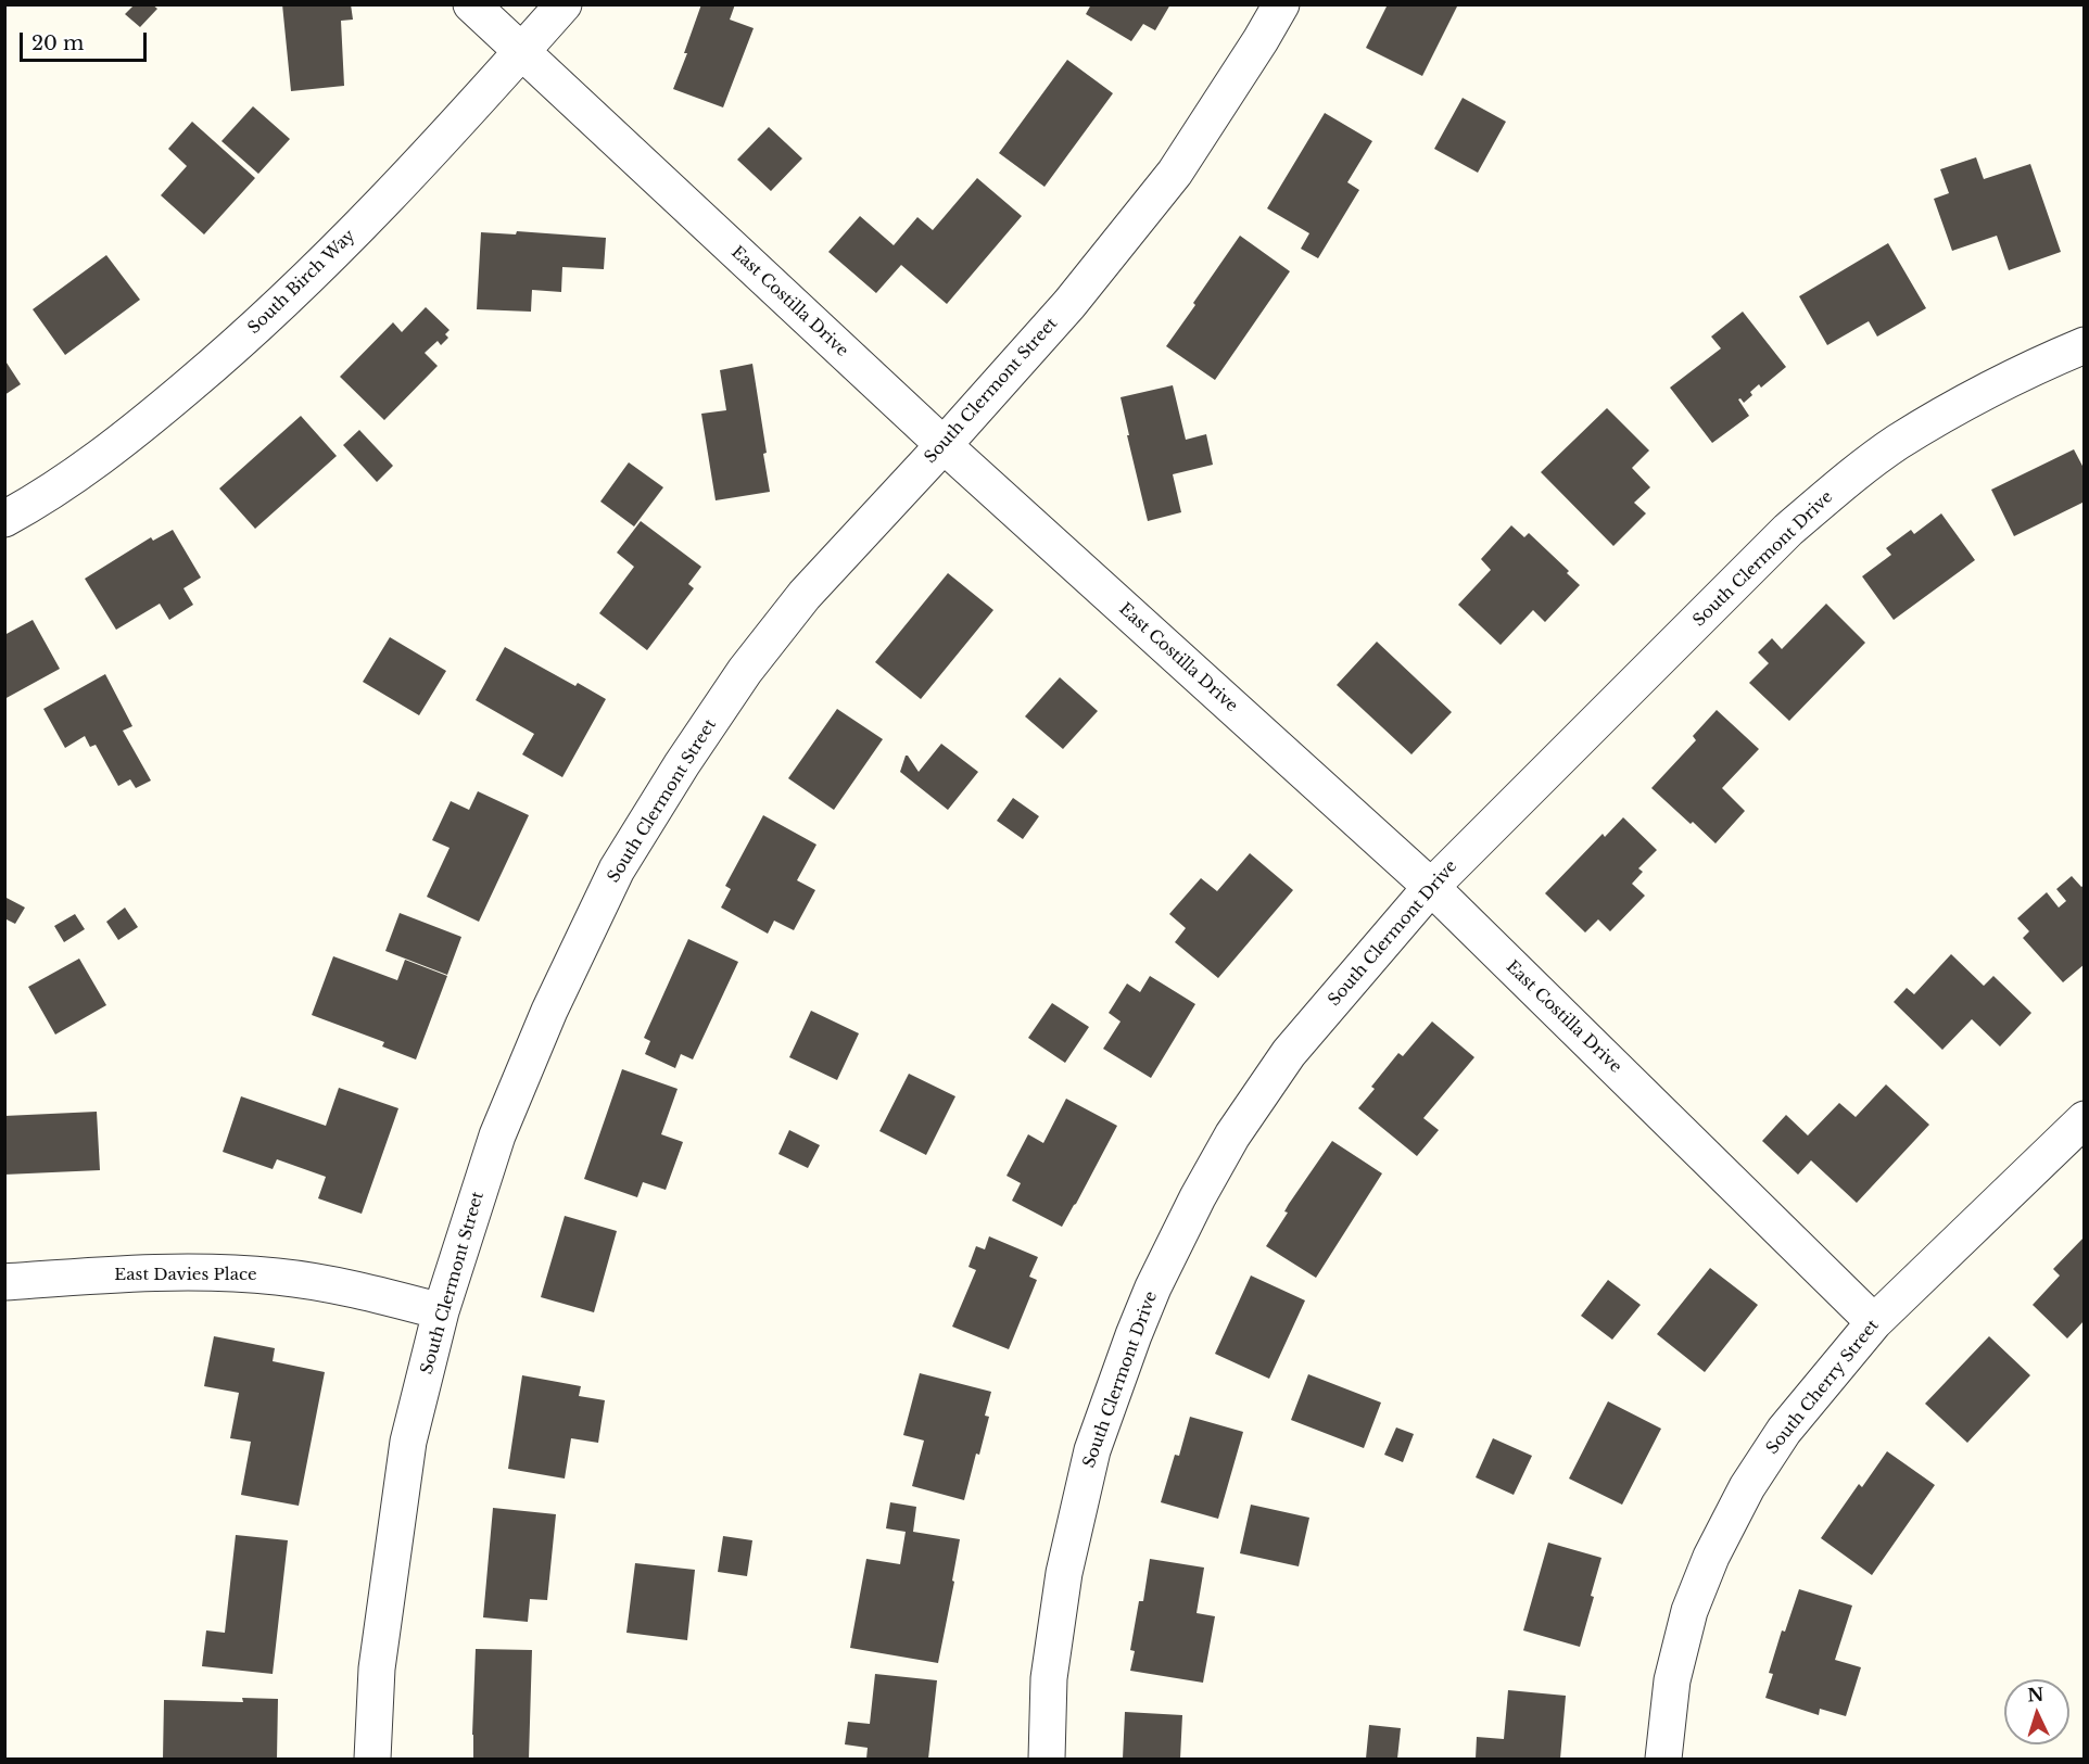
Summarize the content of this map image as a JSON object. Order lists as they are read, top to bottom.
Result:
{
  "streets": {
    "street": [
      "South Birch Way",
      "East Costilla Drive",
      "South Clermont Street",
      "South Clermont Drive",
      "East Davies Place",
      "South Cherry Street"
    ]
  },
  "crossings": [
    ["South Birch Way", "East Costilla Drive"],
    ["East Costilla Drive", "South Clermont Street"],
    ["East Costilla Drive", "South Clermont Drive"],
    ["East Costilla Drive", "South Cherry Street"],
    ["South Clermont Street", "East Davies Place"]
  ],
  "scale_bar": "20 m",
  "north": "top"
}
